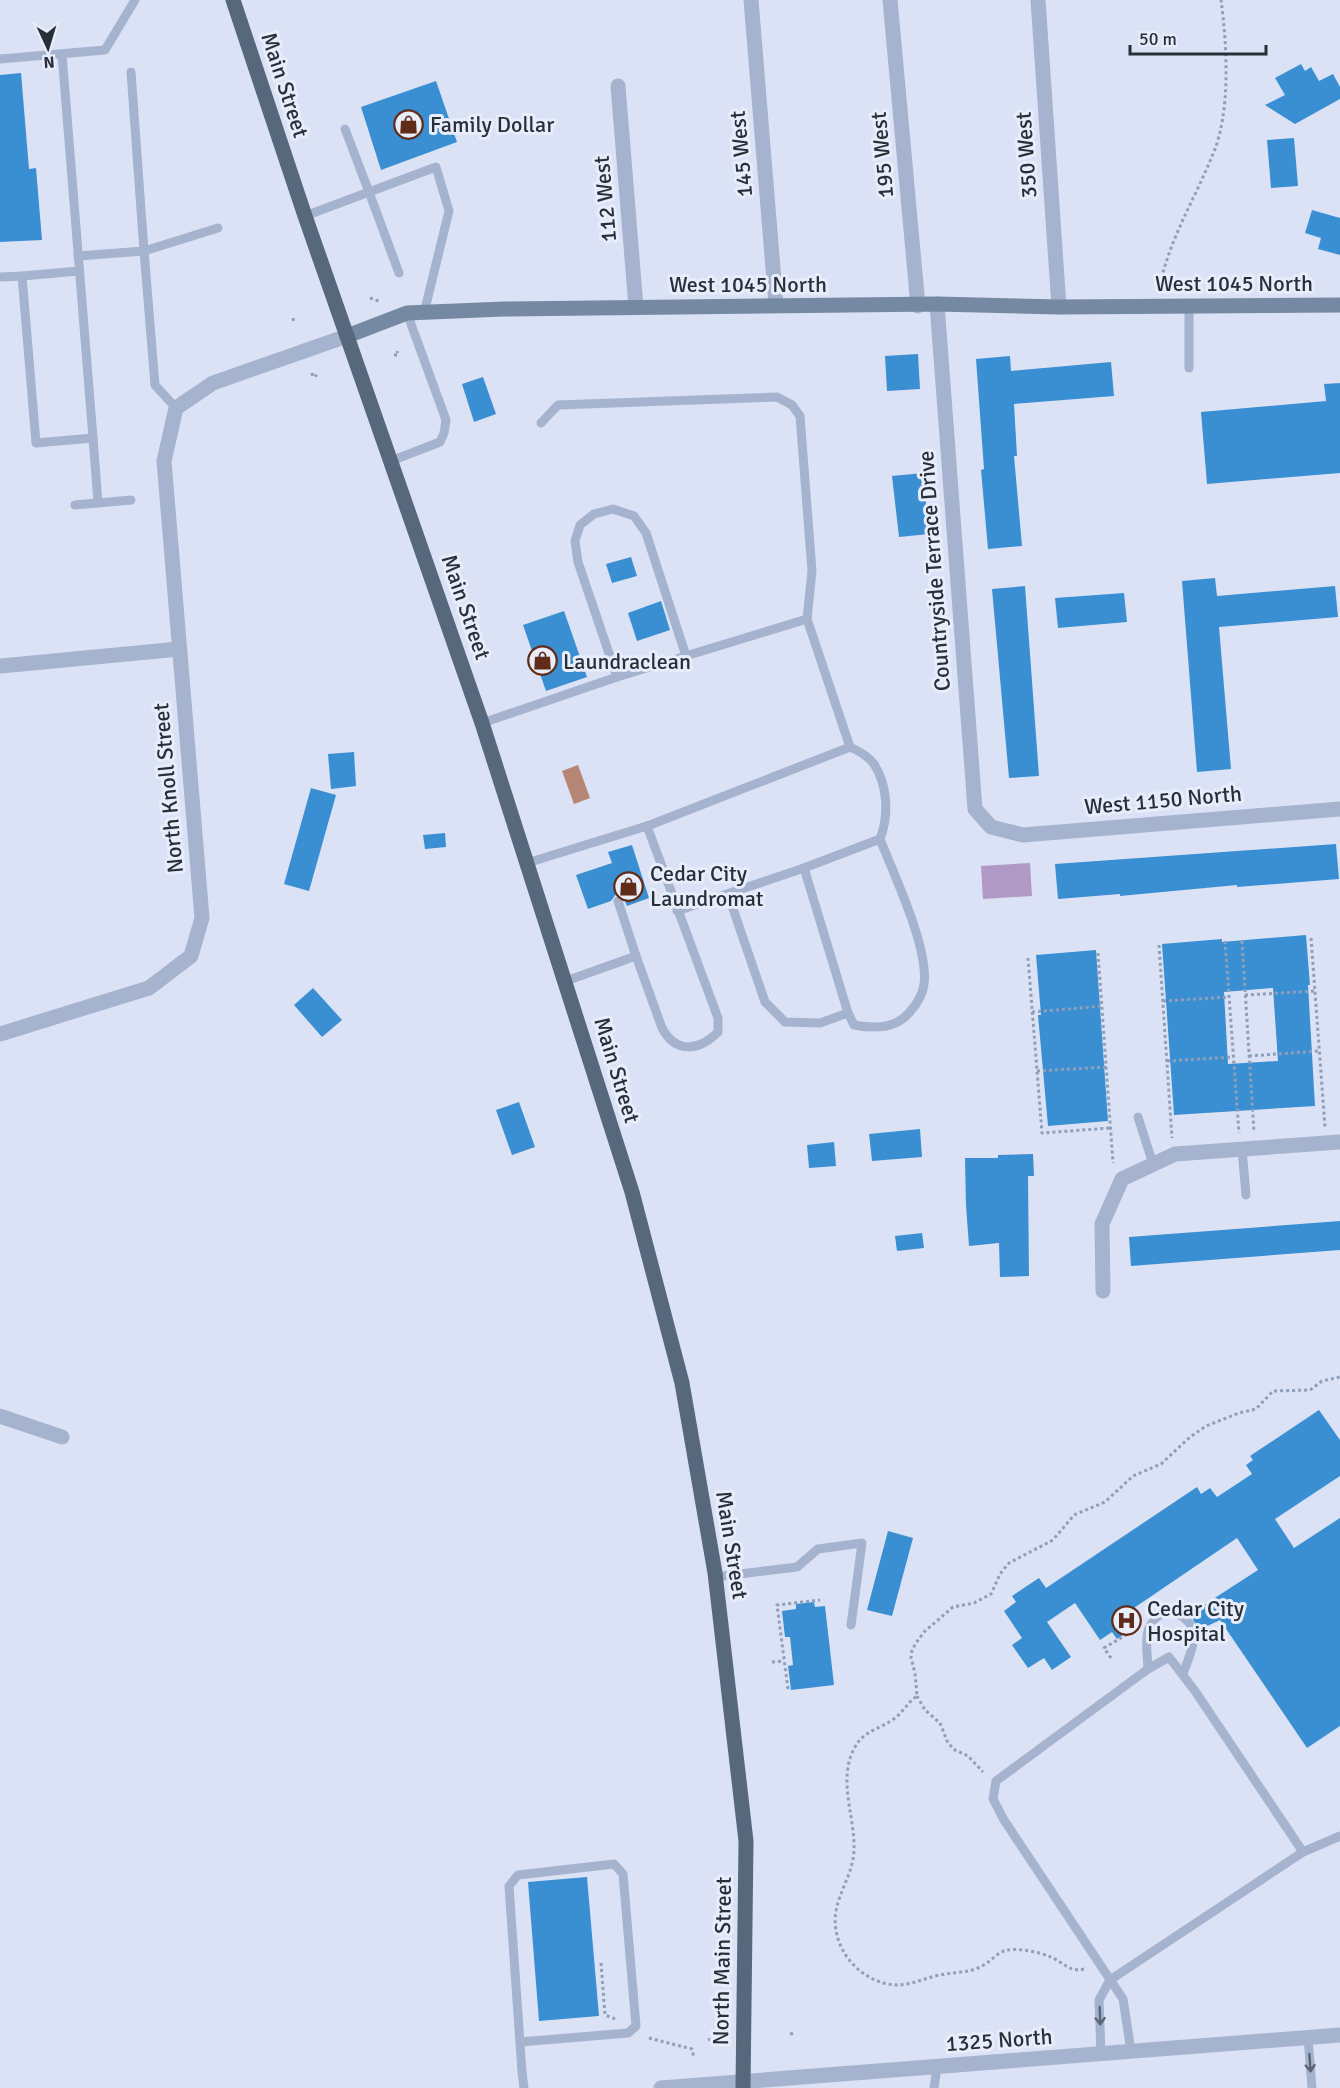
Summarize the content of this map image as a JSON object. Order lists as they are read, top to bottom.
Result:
{
  "streets": {
    "main road": ["Main Street", "West 1045 North", "North Main Street"],
    "street": [
      "145 West",
      "195 West",
      "350 West",
      "112 West",
      "Countryside Terrace Drive",
      "North Knoll Street",
      "West 1150 North",
      "1325 North"
    ]
  },
  "crossings": [
    ["Main Street", "West 1045 North"],
    ["Main Street", "North Main Street"],
    ["145 West", "West 1045 North"],
    ["195 West", "West 1045 North"],
    ["350 West", "West 1045 North"],
    ["112 West", "West 1045 North"],
    ["West 1045 North", "Countryside Terrace Drive"],
    ["West 1045 North", "North Knoll Street"],
    ["Countryside Terrace Drive", "West 1150 North"],
    ["North Main Street", "1325 North"]
  ],
  "places": {
    "shop": ["Family Dollar", "Laundraclean", "Cedar City Laundromat"],
    "hospital": ["Cedar City Hospital"]
  },
  "scale_bar": "50 m",
  "north": "bottom"
}
